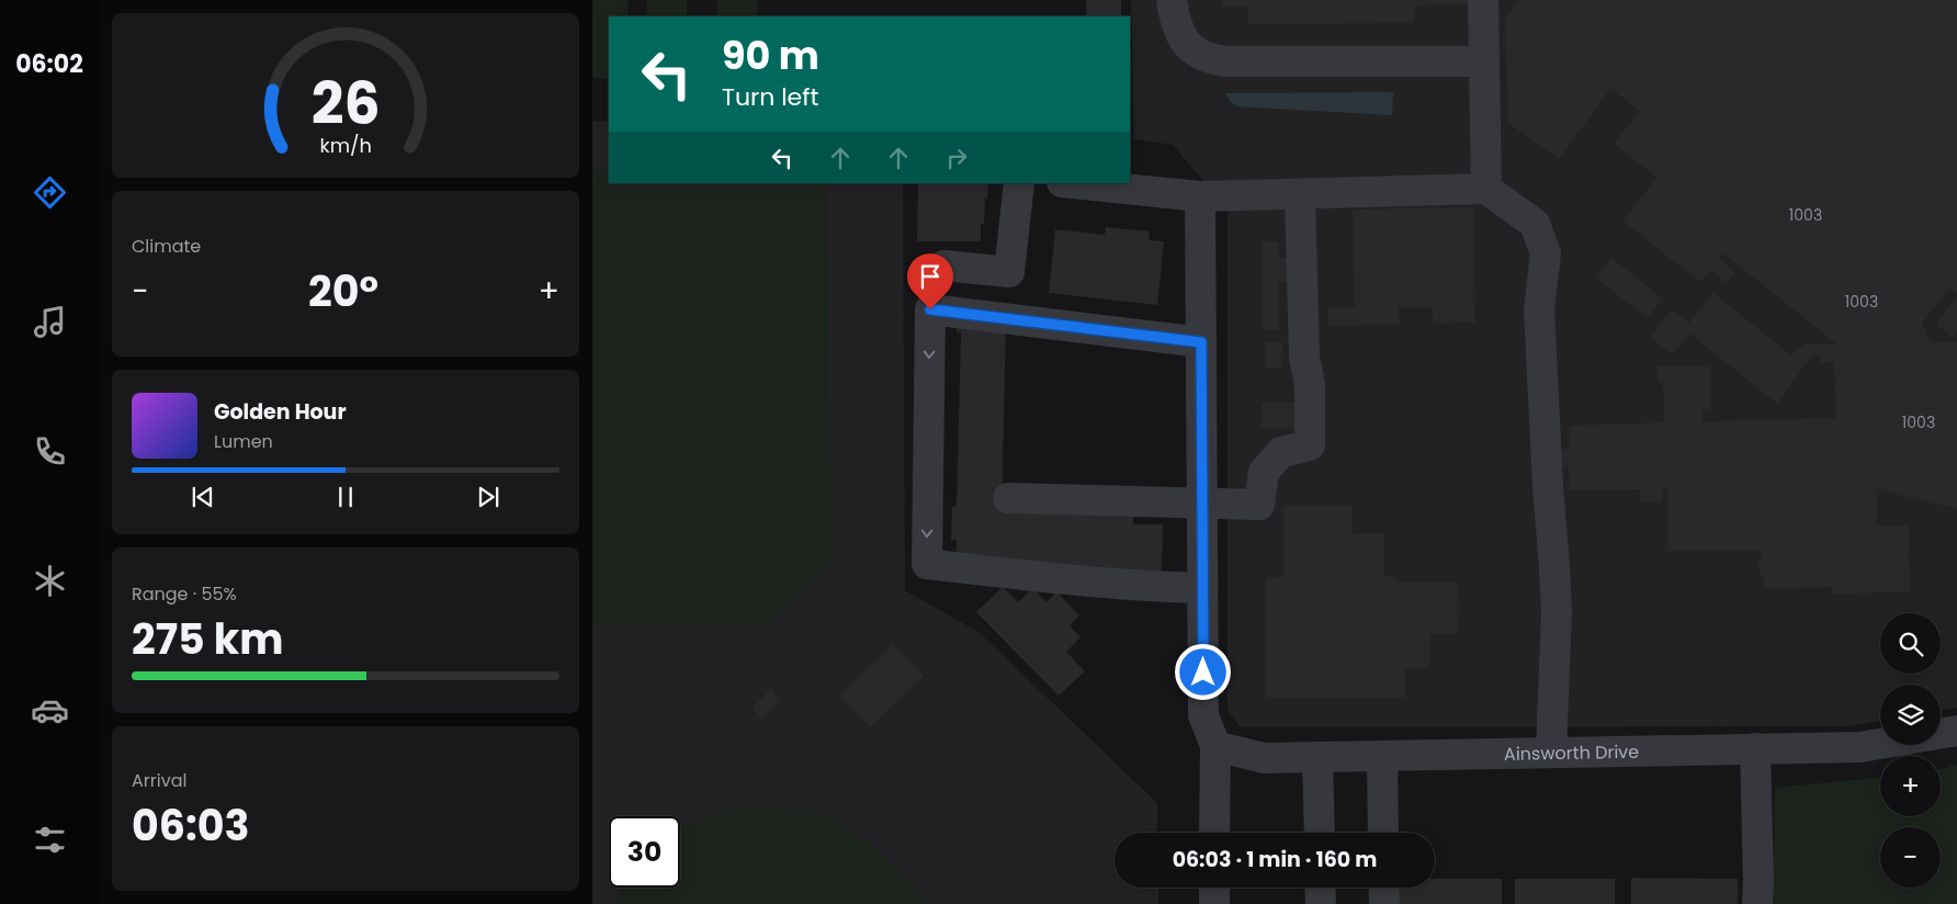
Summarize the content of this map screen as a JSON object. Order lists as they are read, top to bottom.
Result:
{
  "streets": {
    "street": ["Ainsworth Drive"]
  },
  "house_numbers": ["1003", "1003", "1003"],
  "page": {
    "tabs": "06:02",
    "turn": ["90 m", "Turn left"],
    "tile": [
      "Climate",
      ["Range · 55%", "275 km"],
      ["Arrival", "06:03"]
    ],
    "heat": ["−", "20°", "+"],
    "song": ["Golden Hour", "Lumen"],
    "map_buttons": ["+", "−"],
    "limit": "30",
    "trip": "06:03 · 1 min · 160 m",
    "gauge": ["26", "km/h"]
  }
}
